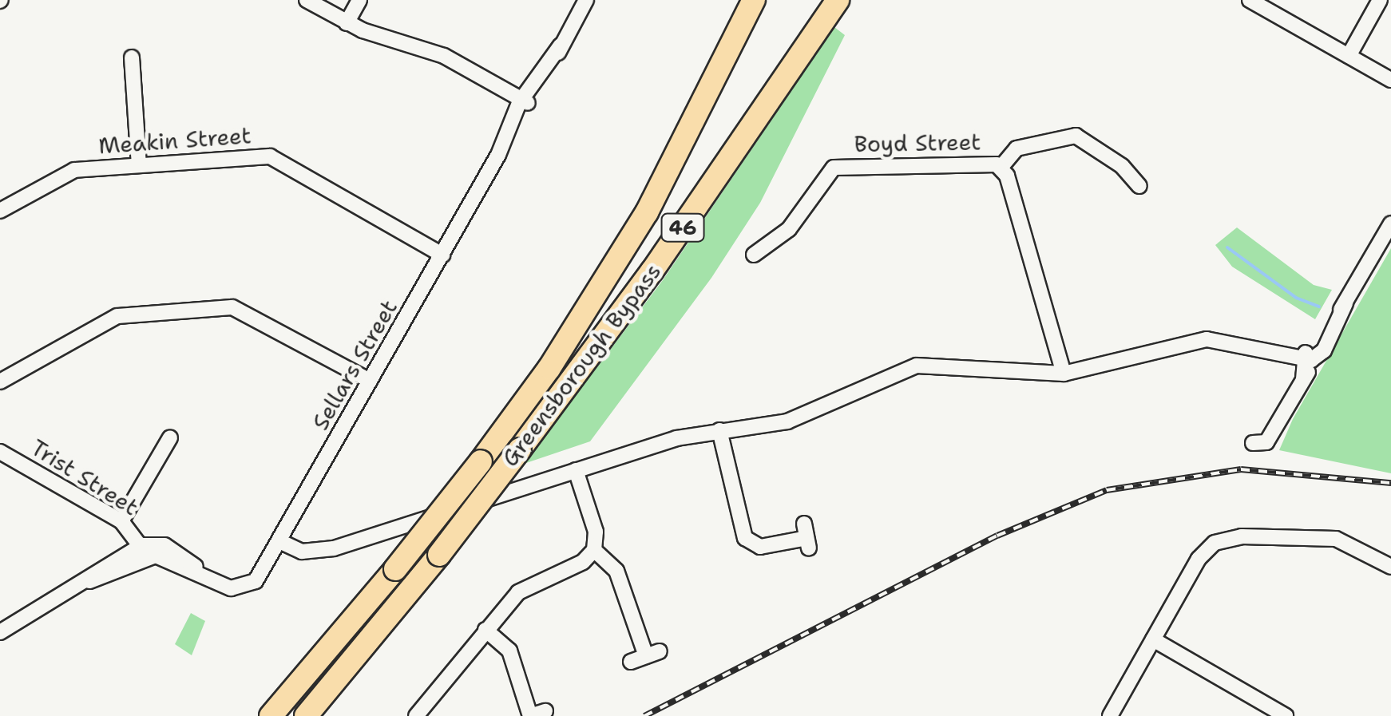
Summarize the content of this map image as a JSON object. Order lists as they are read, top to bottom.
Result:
{
  "streets": {
    "highway": ["46", "Greensborough Bypass"],
    "street": [
      "Meakin Street",
      "Boyd Street",
      "Sellars Street",
      "Trist Street"
    ]
  },
  "crossings": [
    ["Meakin Street", "Sellars Street"],
    ["Sellars Street", "Trist Street"]
  ]
}
